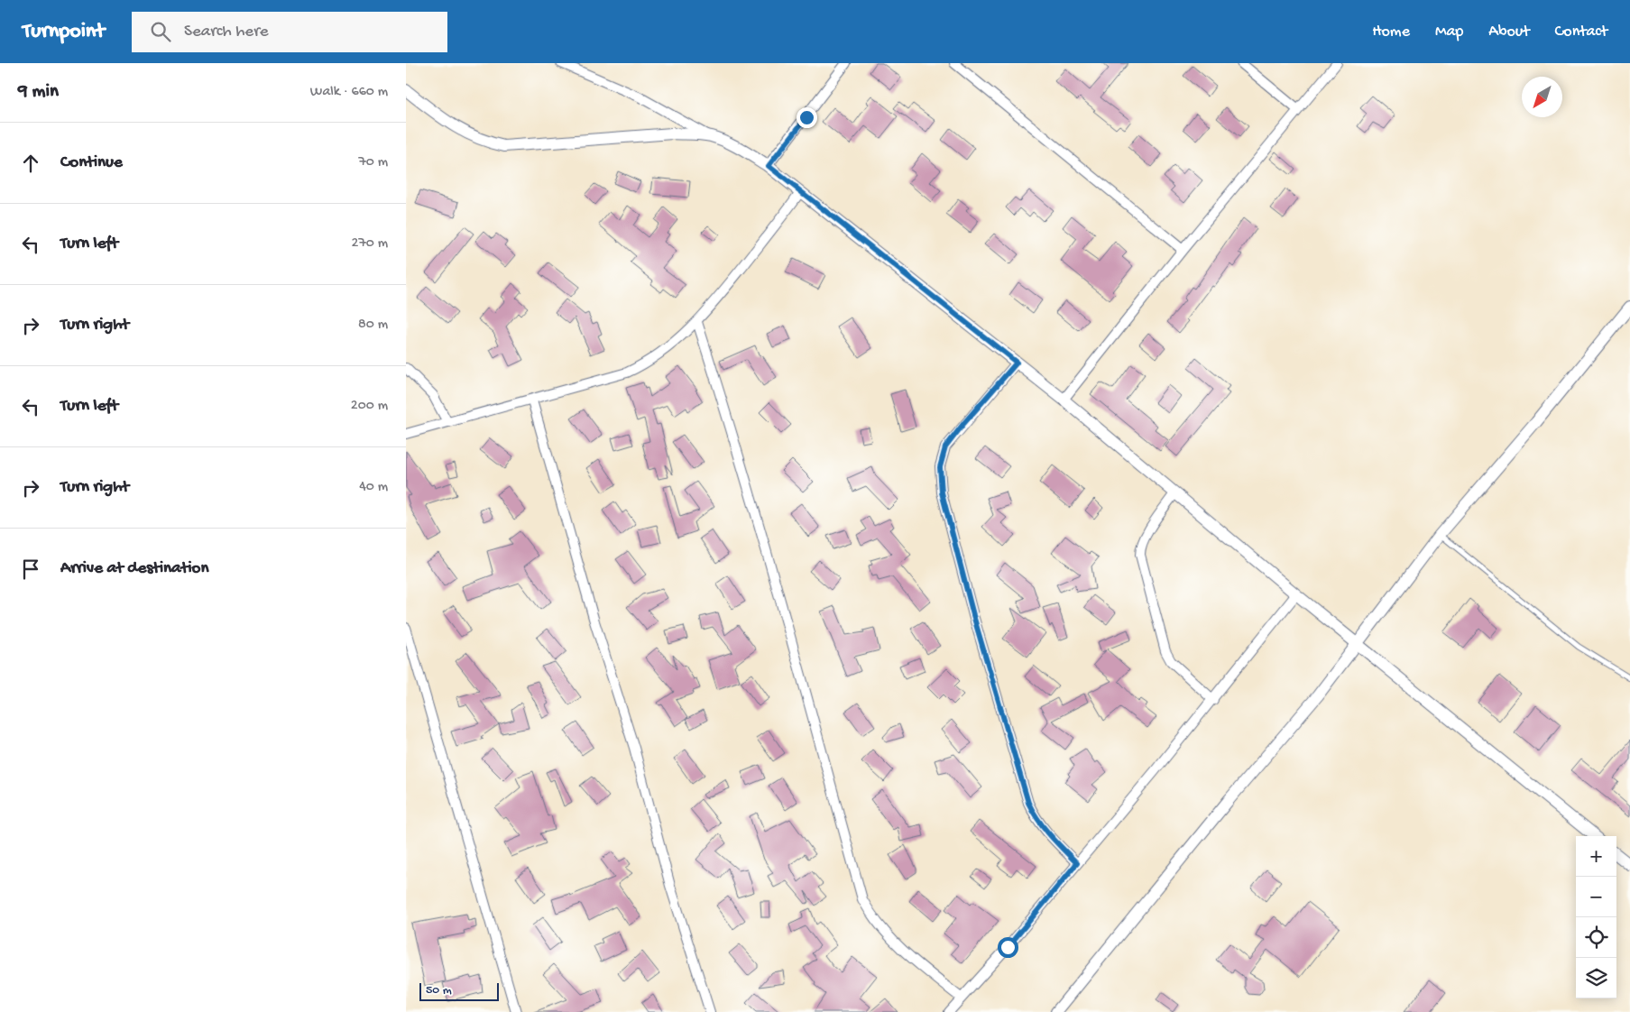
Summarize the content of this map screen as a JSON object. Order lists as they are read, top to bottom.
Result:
{
  "scale_bar": "50 m",
  "north": "bottom left",
  "page": {
    "header": "Turnpoint",
    "search": "Search here",
    "nav": [
      "Home",
      "Map",
      "About",
      "Contact"
    ],
    "heading": ["9 min", "Walk · 660 m"],
    "list": [
      ["Continue", "70 m"],
      ["Turn left", "270 m"],
      ["Turn right", "80 m"],
      ["Turn left", "200 m"],
      ["Turn right", "40 m"],
      "Arrive at destination"
    ],
    "map_buttons": ["+", "−"],
    "scale": "50 m"
  }
}
